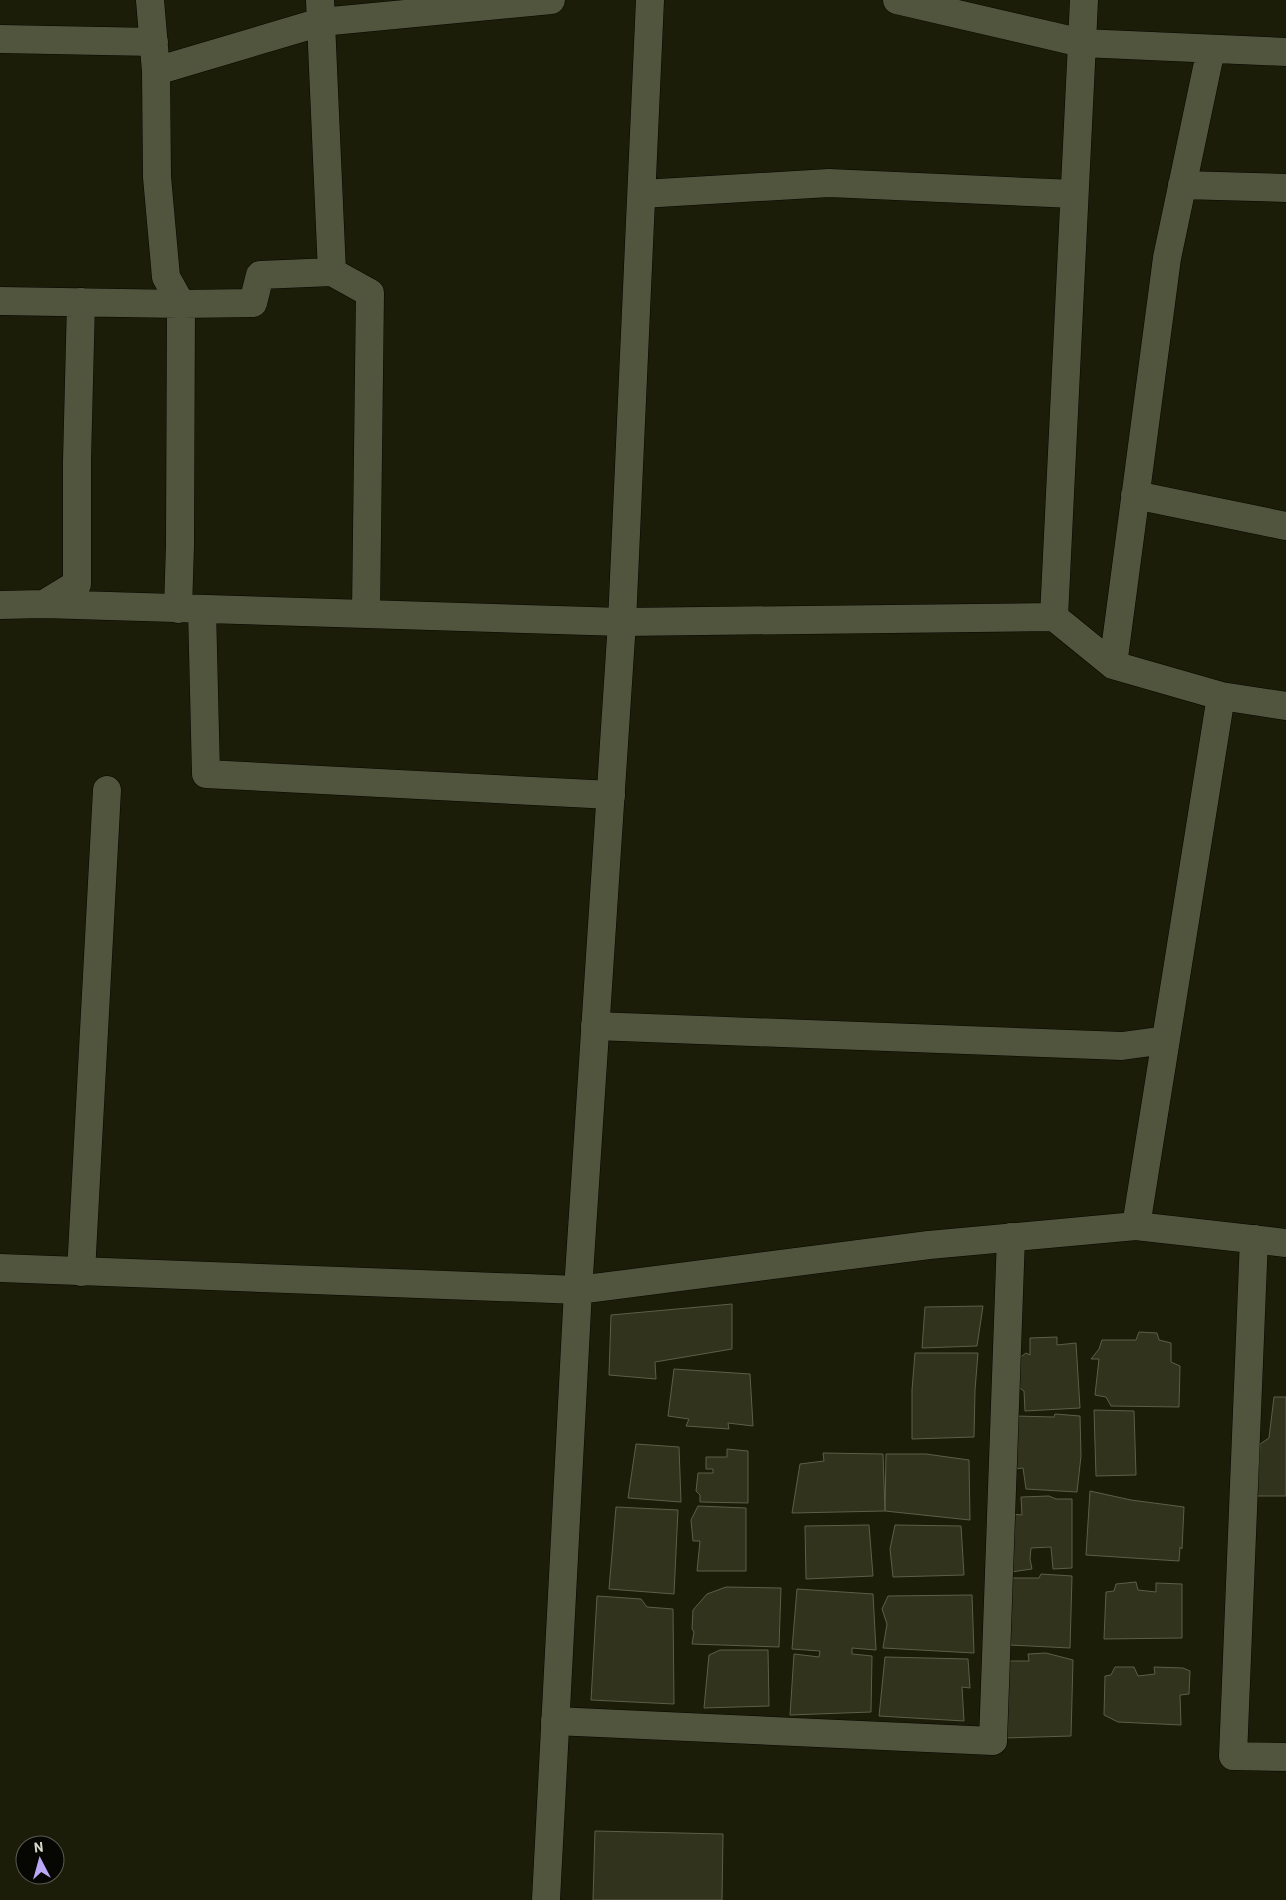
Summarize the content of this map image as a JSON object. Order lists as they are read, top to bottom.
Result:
{
  "north": "top"
}
